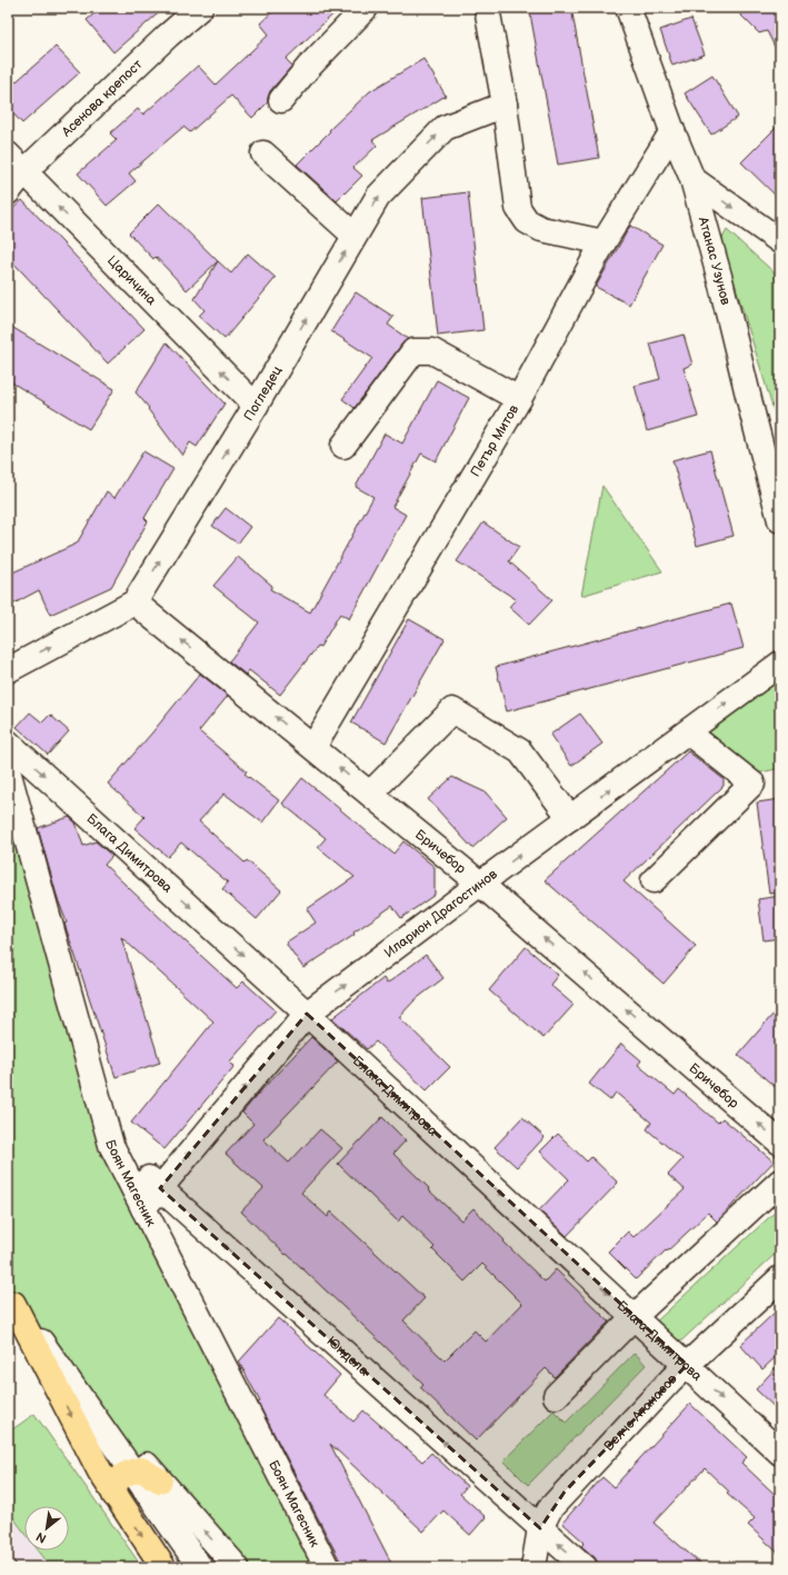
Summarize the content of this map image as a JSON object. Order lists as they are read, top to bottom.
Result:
{
  "streets": {
    "street": [
      "Асенова крепост",
      "Атанас Узунов",
      "Царичина",
      "Погледец",
      "Петър Митов",
      "Бричебор",
      "Блага Димитрова",
      "Иларион Драгостинов",
      "Боян Магесник",
      "Юндола",
      "Велчо Атанасов"
    ]
  },
  "crossings": [
    ["Асенова крепост", "Царичина"],
    ["Атанас Узунов", "Петър Митов"],
    ["Царичина", "Погледец"],
    ["Погледец", "Бричебор"],
    ["Петър Митов", "Бричебор"],
    ["Бричебор", "Иларион Драгостинов"],
    ["Блага Димитрова", "Иларион Драгостинов"],
    ["Блага Димитрова", "Велчо Атанасов"],
    ["Иларион Драгостинов", "Боян Магесник"],
    ["Иларион Драгостинов", "Юндола"],
    ["Боян Магесник", "Юндола"],
    ["Юндола", "Велчо Атанасов"]
  ],
  "one_way": [
    "Погледец",
    "Бричебор",
    "Блага Димитрова",
    "Иларион Драгостинов"
  ],
  "north": "bottom left"
}
